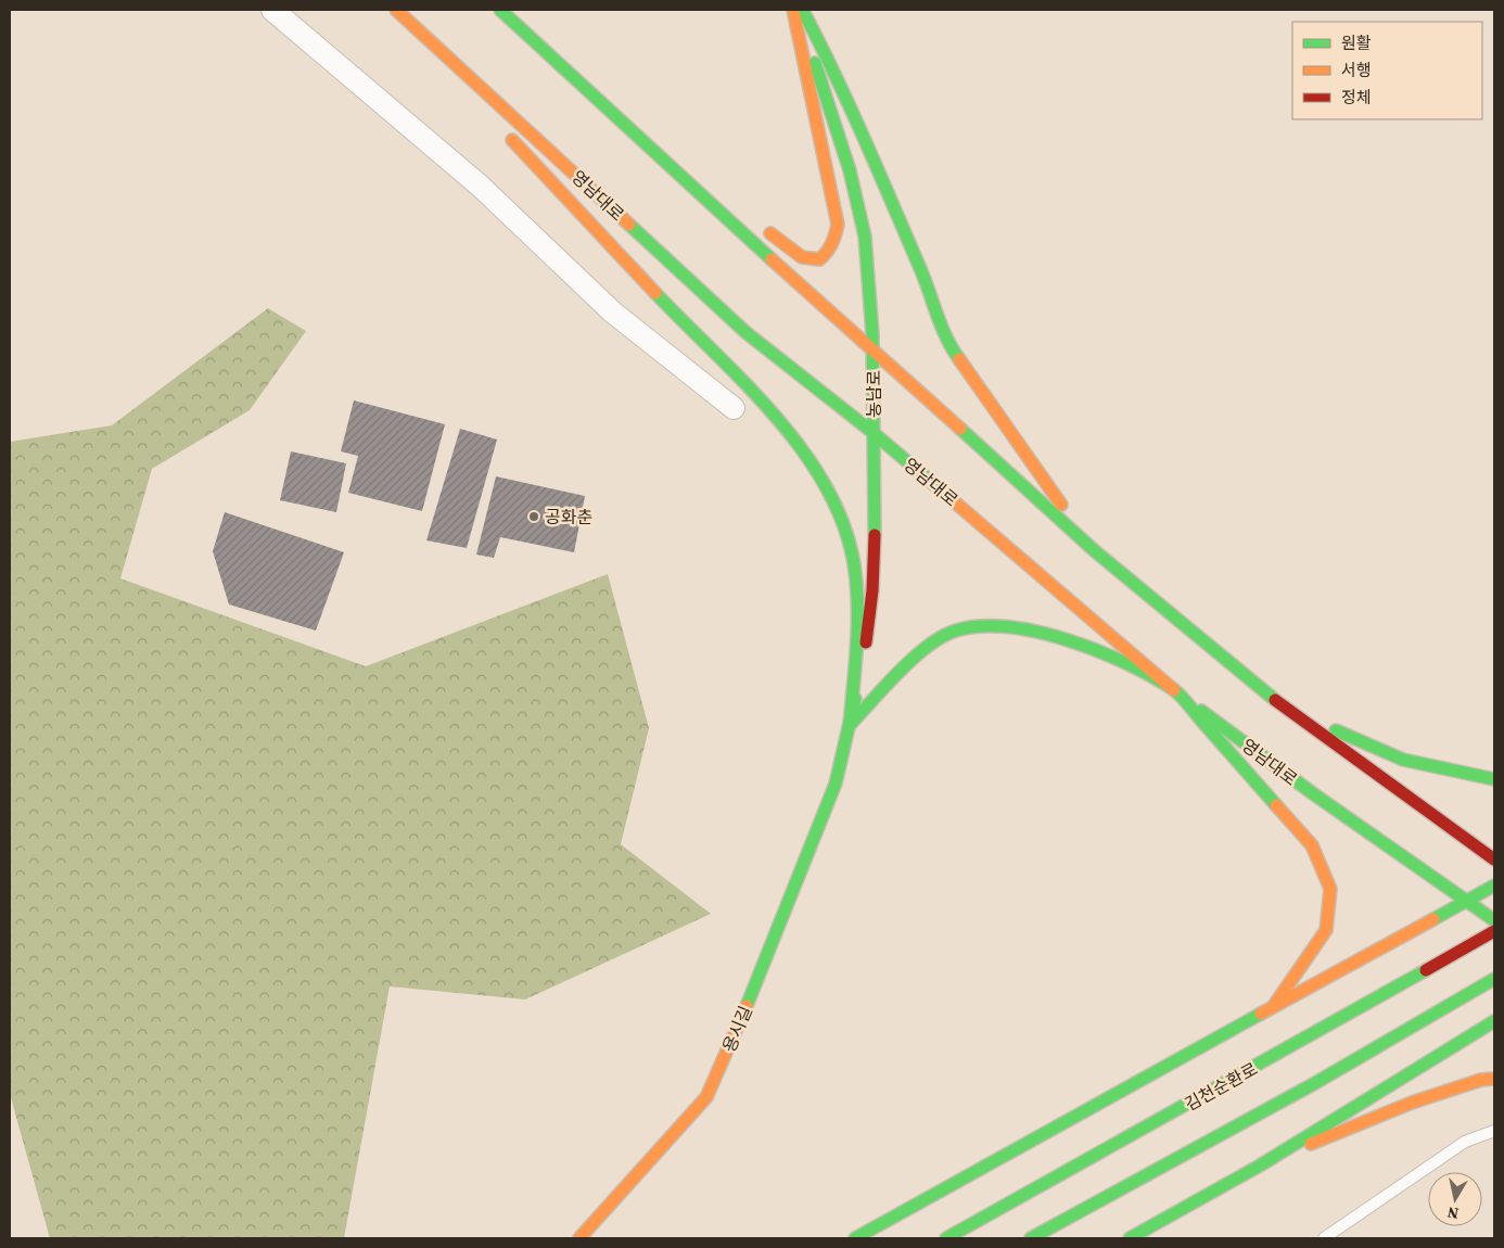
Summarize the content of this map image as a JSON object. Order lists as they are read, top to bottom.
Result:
{
  "streets": {
    "main road": [
      "영남대로",
      "농남로",
      "용시길",
      "김천순환로"
    ]
  },
  "crossings": [
    ["영남대로", "농남로"],
    ["농남로", "용시길"]
  ],
  "places": ["공화춘"],
  "legend": ["원활", "서행", "정체"],
  "north": "bottom"
}
